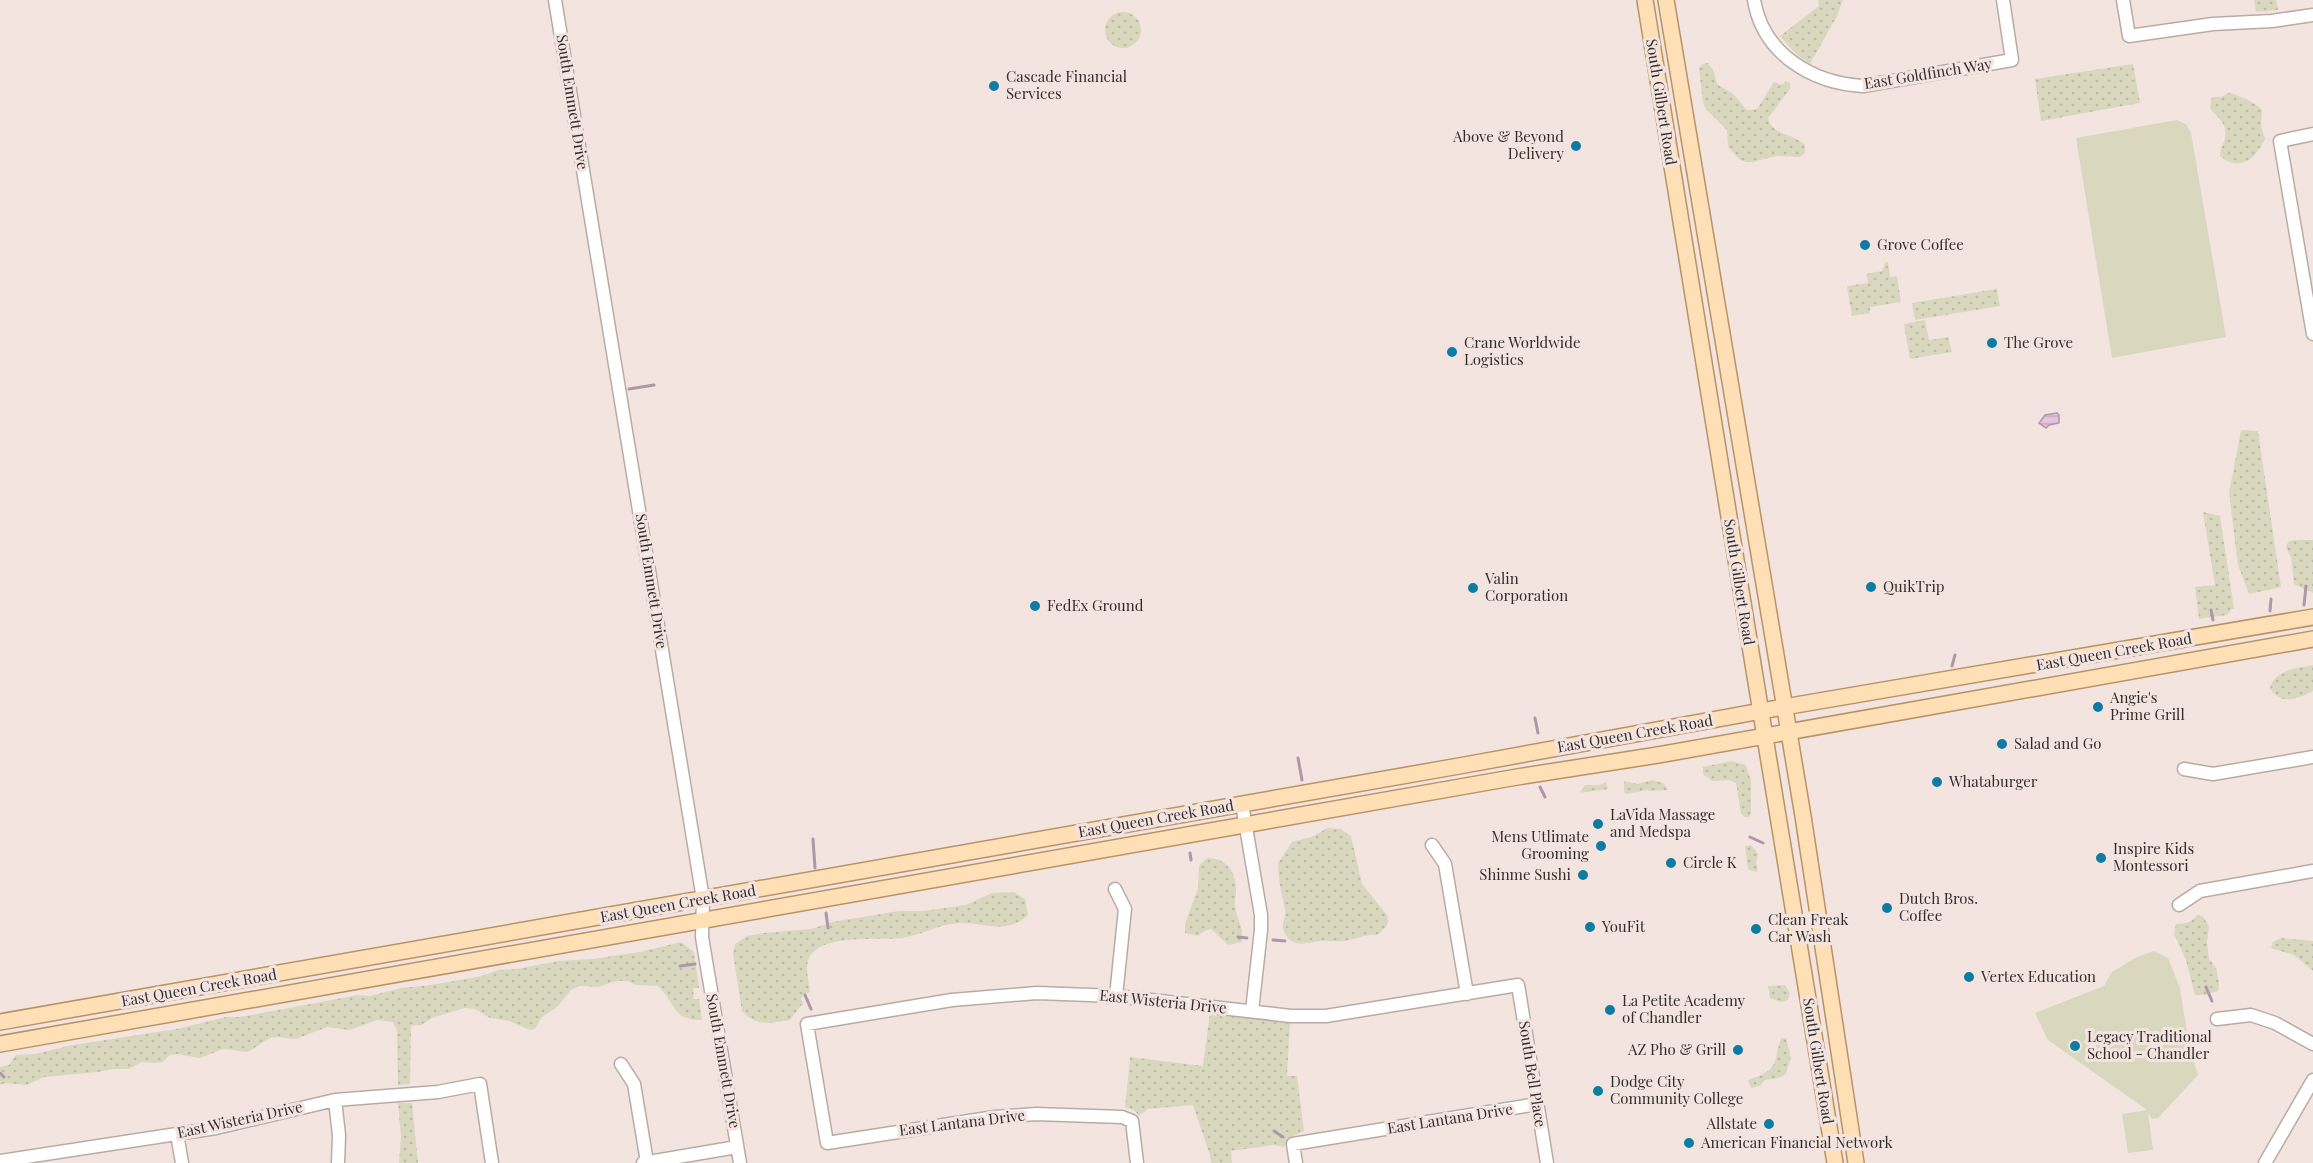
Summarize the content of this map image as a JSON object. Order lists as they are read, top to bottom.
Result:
{
  "streets": {
    "main road": ["South Gilbert Road", "East Queen Creek Road"],
    "street": [
      "East Goldfinch Way",
      "South Emmett Drive",
      "East Wisteria Drive",
      "South Bell Place",
      "East Lantana Drive"
    ]
  },
  "crossings": [
    ["South Emmett Drive", "East Queen Creek Road"],
    ["South Gilbert Road", "East Queen Creek Road"],
    ["East Wisteria Drive", "South Bell Place"],
    ["East Wisteria Drive", "East Lantana Drive"],
    ["South Bell Place", "East Lantana Drive"]
  ],
  "places": [
    "Cascade Financial Services",
    "Above & Beyond Delivery",
    "Grove Coffee",
    "The Grove",
    "Crane Worldwide Logistics",
    "QuikTrip",
    "Valin Corporation",
    "FedEx Ground",
    "Angie's Prime Grill",
    "Salad and Go",
    "Whataburger",
    "LaVida Massage and Medspa",
    "Mens Utlimate Grooming",
    "Inspire Kids Montessori",
    "Circle K",
    "Shinme Sushi",
    "Dutch Bros. Coffee",
    "YouFit",
    "Clean Freak Car Wash",
    "Vertex Education",
    "La Petite Academy of Chandler",
    "Legacy Traditional School - Chandler",
    "AZ Pho & Grill",
    "Dodge City Community College",
    "Allstate",
    "American Financial Network"
  ]
}
